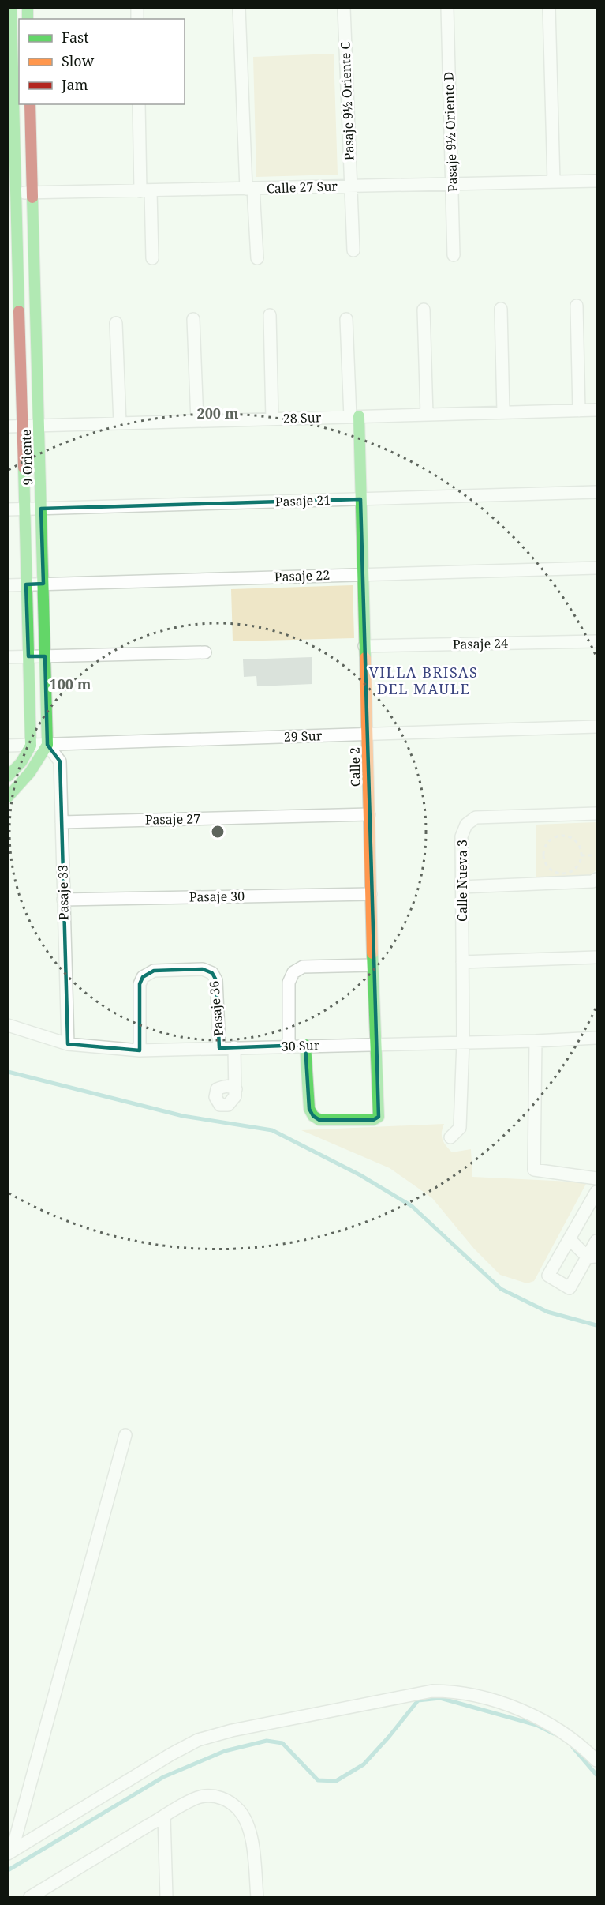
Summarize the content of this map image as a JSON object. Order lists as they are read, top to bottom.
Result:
{
  "streets": {
    "street": [
      "Pasaje 9½ Oriente C",
      "Pasaje 9½ Oriente D",
      "Calle 27 Sur",
      "28 Sur",
      "9 Oriente",
      "Pasaje 21",
      "Pasaje 22",
      "Pasaje 24",
      "29 Sur",
      "Calle 2",
      "Pasaje 27",
      "Calle Nueva 3",
      "Pasaje 33",
      "Pasaje 30",
      "Pasaje 36",
      "30 Sur"
    ]
  },
  "crossings": [
    ["Pasaje 9½ Oriente C", "Calle 27 Sur"],
    ["Pasaje 9½ Oriente D", "Calle 27 Sur"],
    ["Calle 27 Sur", "9 Oriente"],
    ["28 Sur", "9 Oriente"],
    ["28 Sur", "Calle 2"],
    ["9 Oriente", "Pasaje 21"],
    ["9 Oriente", "Pasaje 22"],
    ["9 Oriente", "29 Sur"],
    ["9 Oriente", "Pasaje 33"],
    ["Pasaje 21", "Calle 2"],
    ["Pasaje 22", "Calle 2"],
    ["Pasaje 24", "Calle 2"],
    ["29 Sur", "Calle 2"],
    ["29 Sur", "Pasaje 33"],
    ["Calle 2", "Pasaje 27"],
    ["Calle 2", "Pasaje 30"],
    ["Calle 2", "30 Sur"],
    ["Pasaje 27", "Pasaje 33"],
    ["Calle Nueva 3", "30 Sur"],
    ["Pasaje 33", "Pasaje 30"],
    ["Pasaje 33", "30 Sur"],
    ["Pasaje 36", "30 Sur"]
  ],
  "districts": ["VILLA BRISAS DEL MAULE"],
  "legend": ["Fast", "Slow", "Jam"],
  "rings": ["200 m", "100 m"]
}
